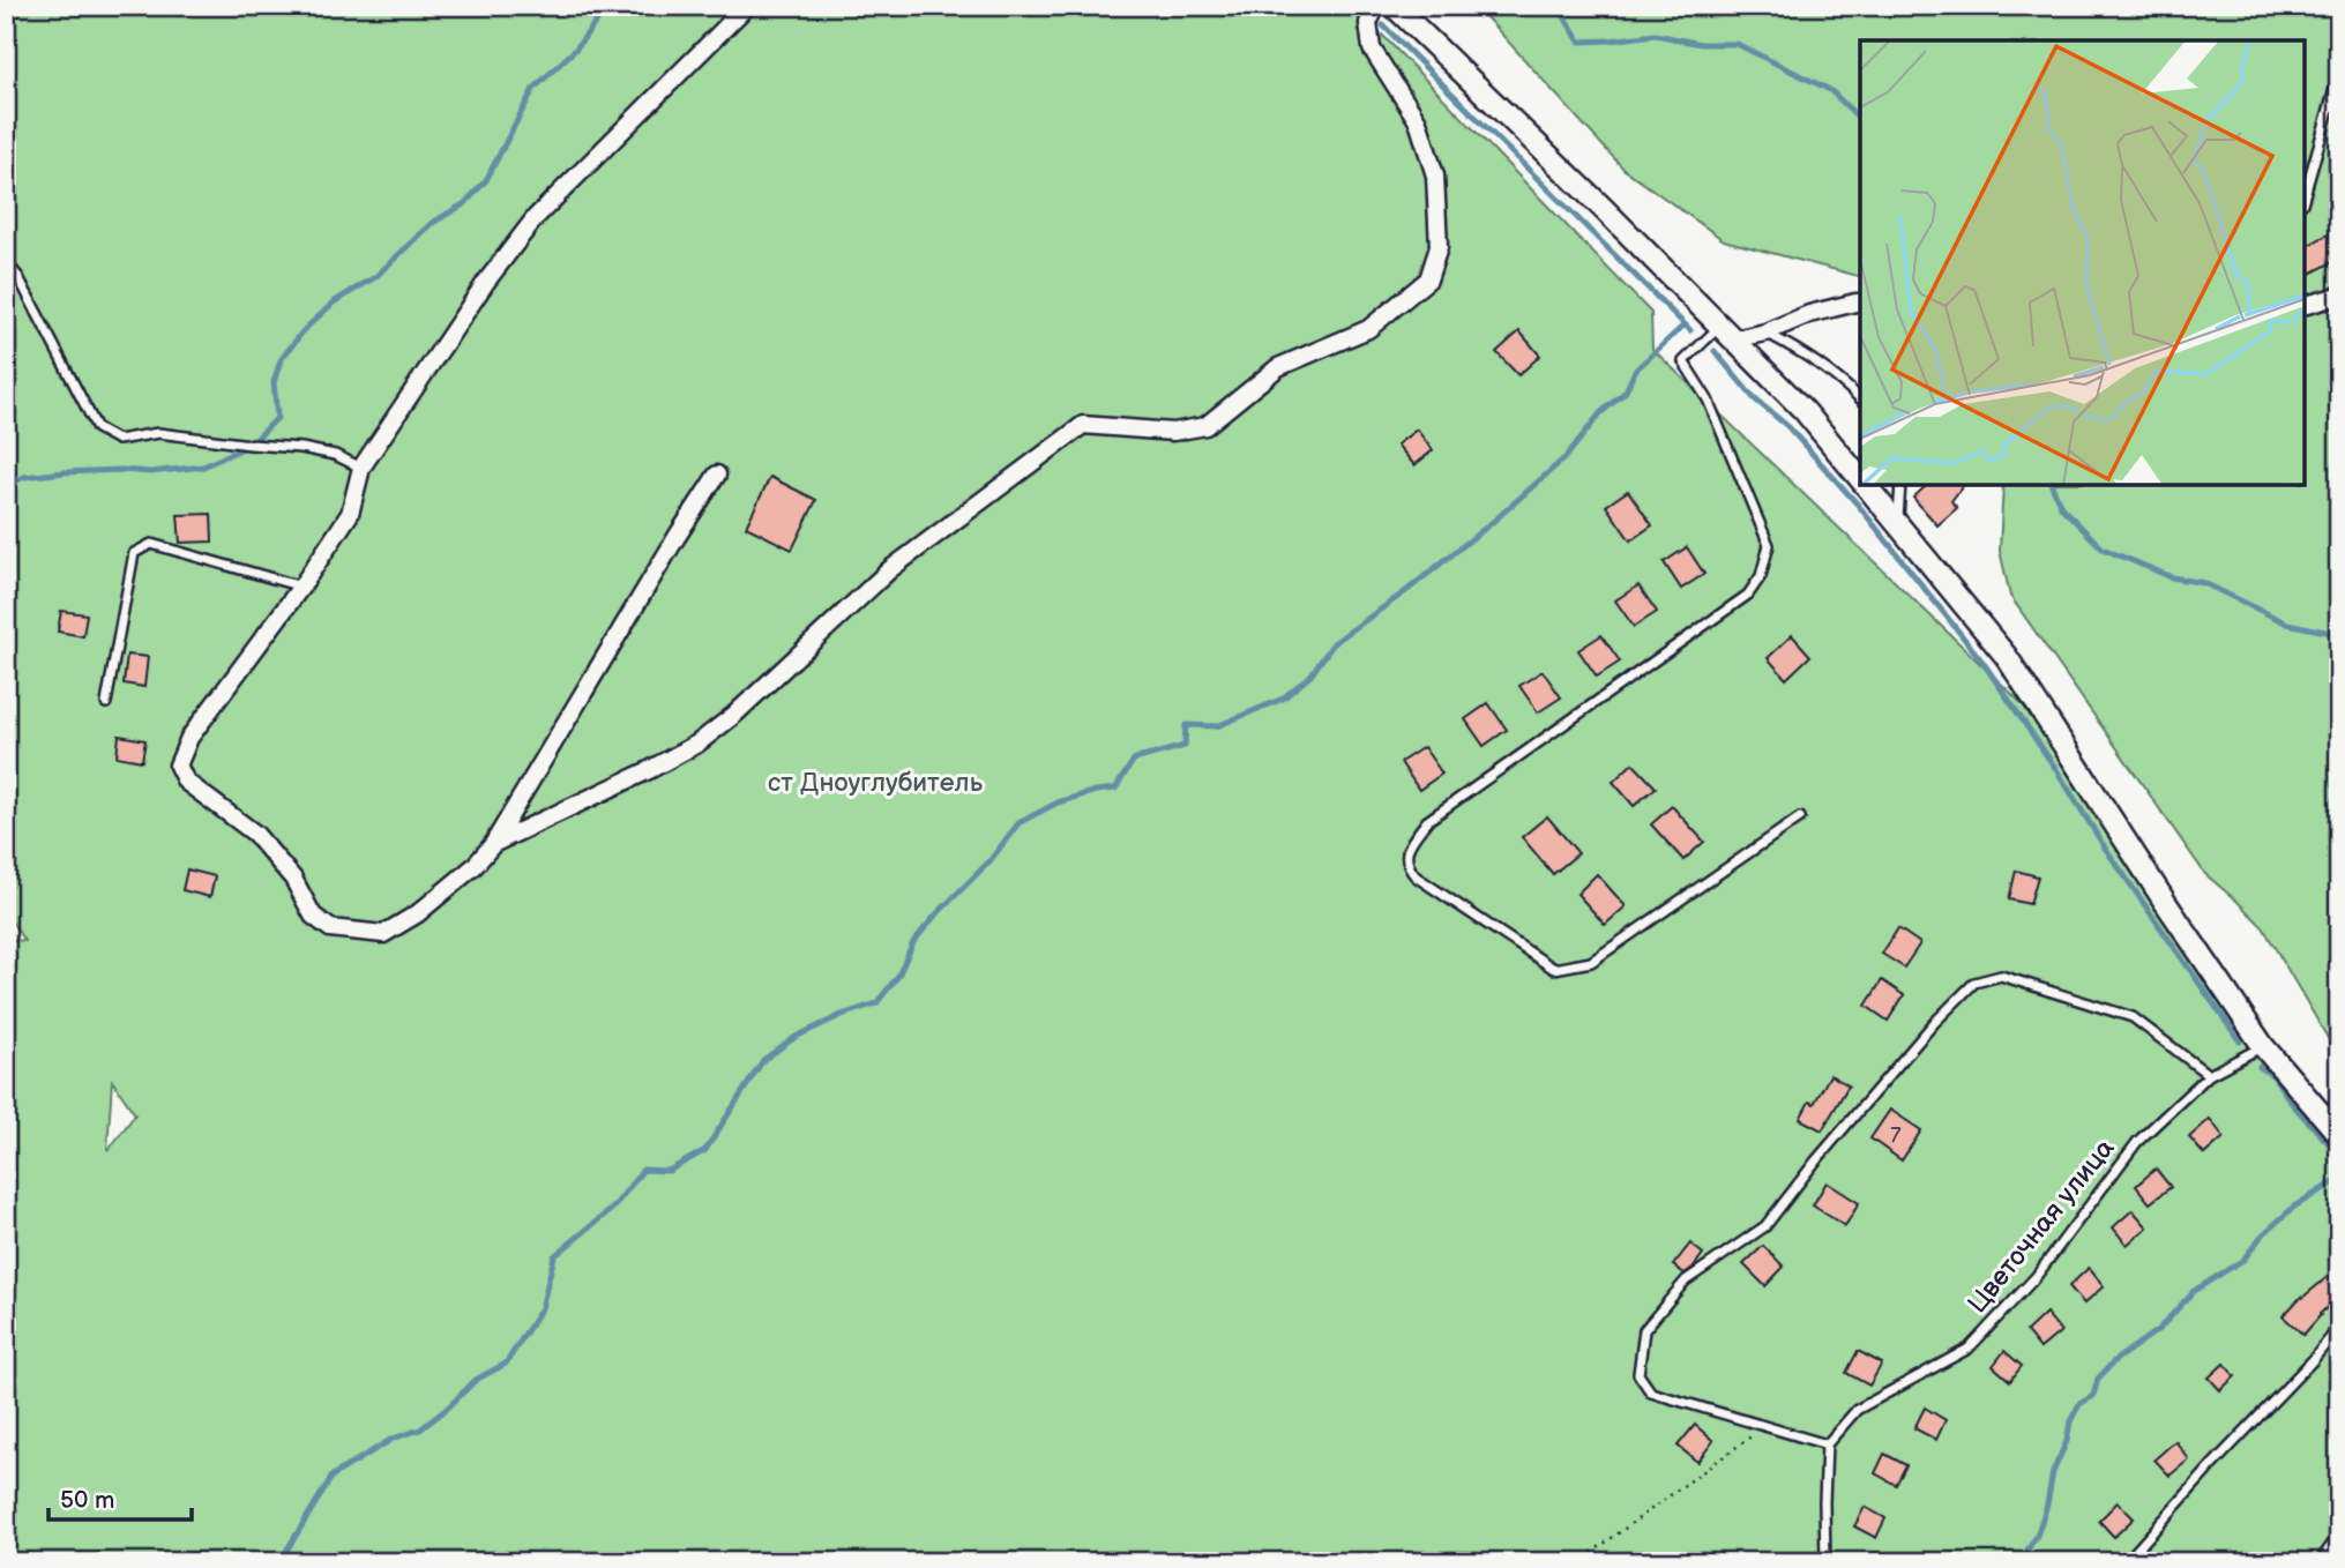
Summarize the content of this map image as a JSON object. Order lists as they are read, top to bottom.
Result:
{
  "streets": {
    "lane": ["Цветочная улица"]
  },
  "parks": ["ст Дноуглубитель"],
  "house_numbers": ["7"],
  "scale_bar": "50 m"
}
